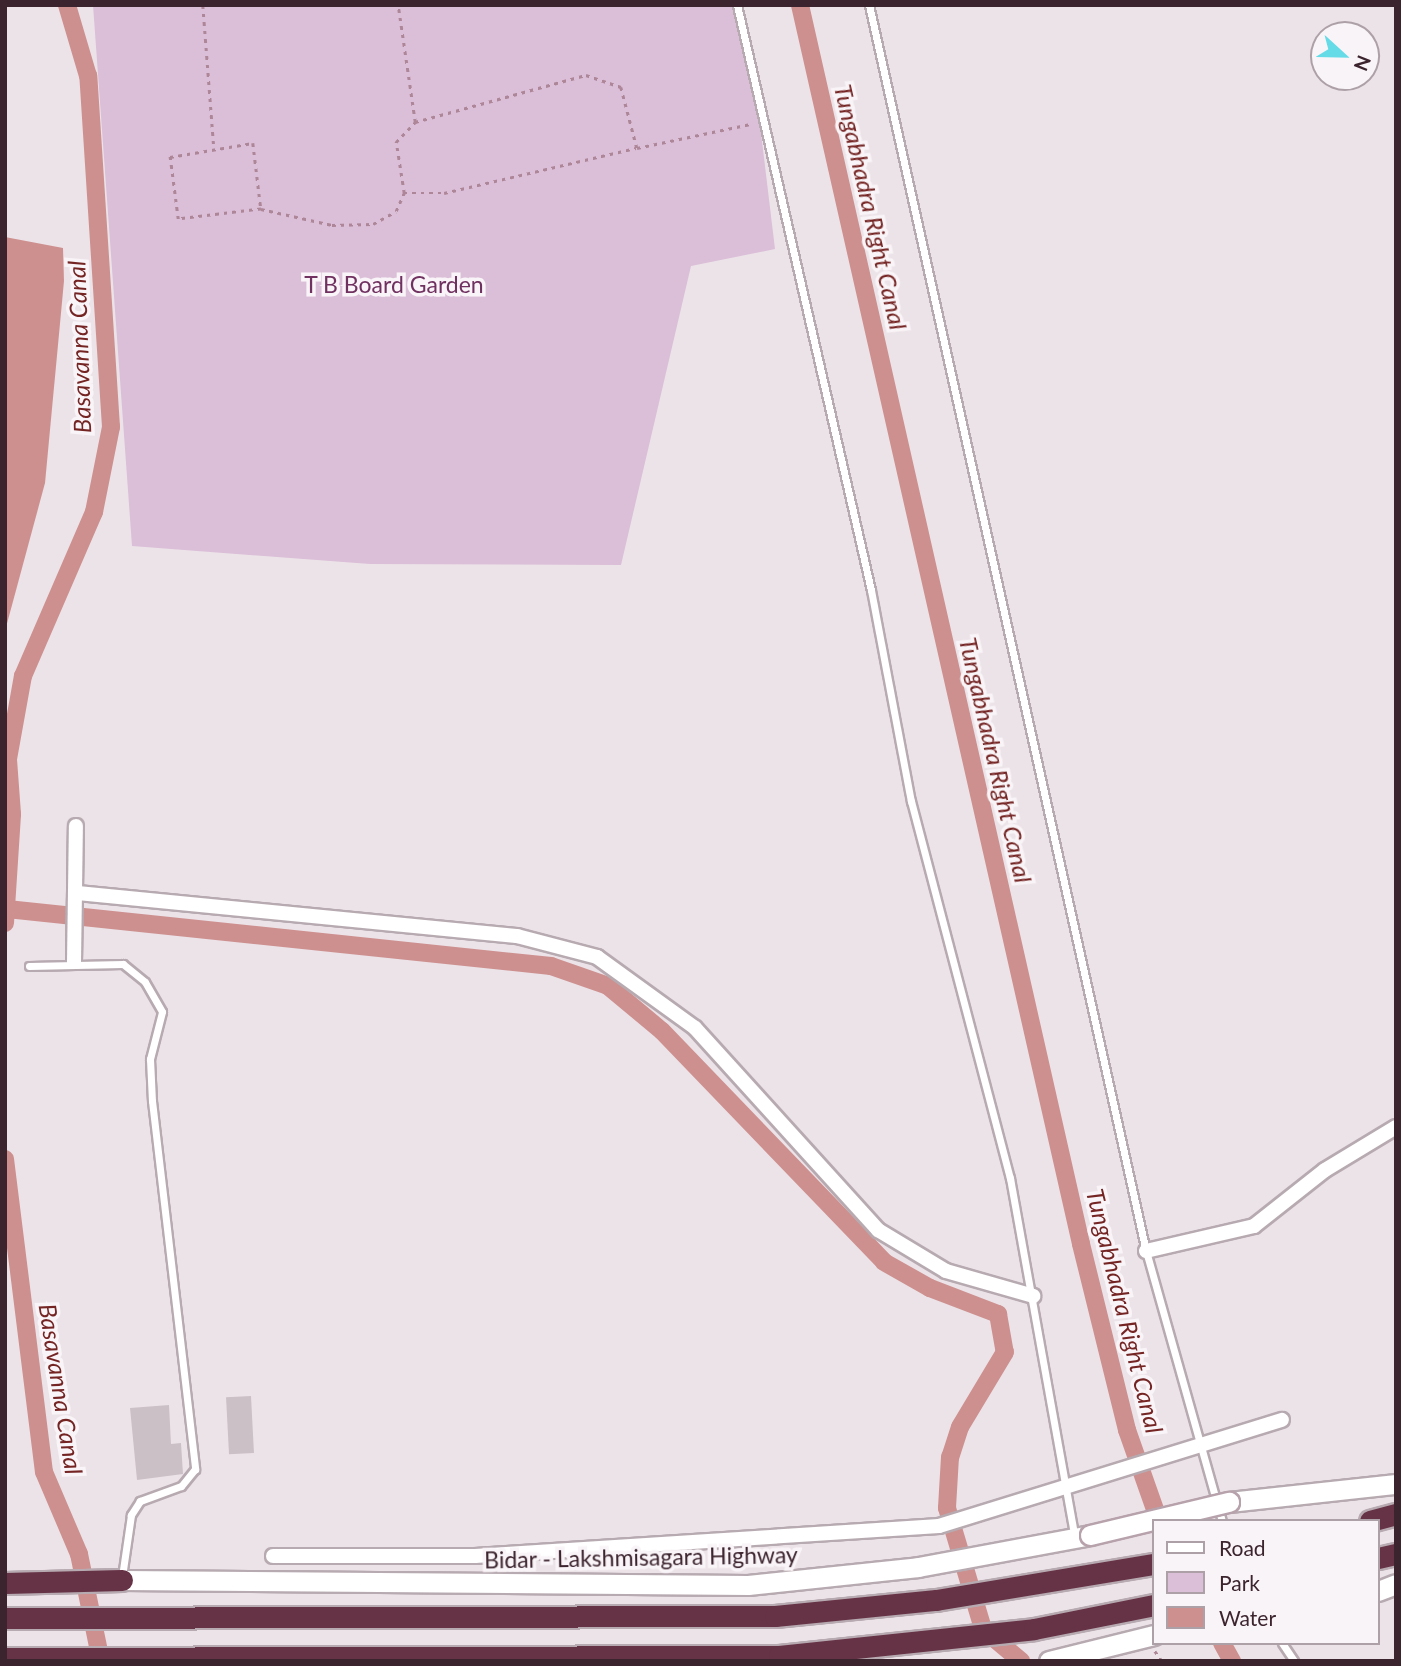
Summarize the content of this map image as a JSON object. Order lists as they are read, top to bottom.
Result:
{
  "streets": {
    "highway": ["Bidar - Lakshmisagara Highway"]
  },
  "water": ["Tungabhadra Right Canal", "Basavanna Canal"],
  "parks": ["T B Board Garden"],
  "legend": ["Road", "Park", "Water"],
  "north": "right"
}
